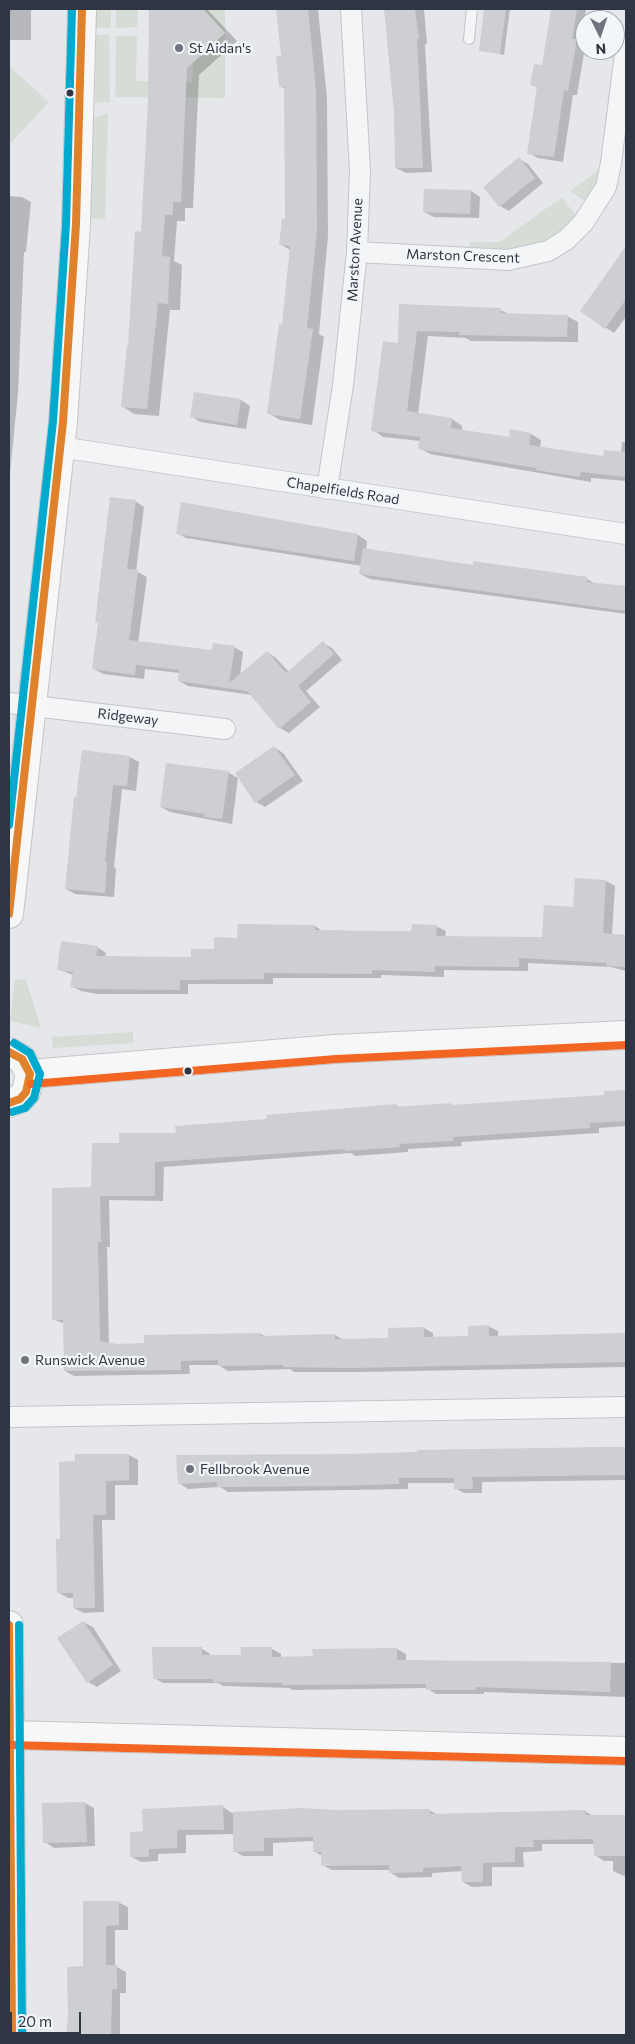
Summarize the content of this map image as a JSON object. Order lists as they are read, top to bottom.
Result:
{
  "streets": {
    "street": [
      "Marston Avenue",
      "Marston Crescent",
      "Chapelfields Road",
      "Ridgeway"
    ]
  },
  "crossings": [
    ["Marston Avenue", "Marston Crescent"],
    ["Marston Avenue", "Chapelfields Road"]
  ],
  "places": ["St Aidan's", "Runswick Avenue", "Fellbrook Avenue"],
  "scale_bar": "20 m",
  "north": "bottom"
}
